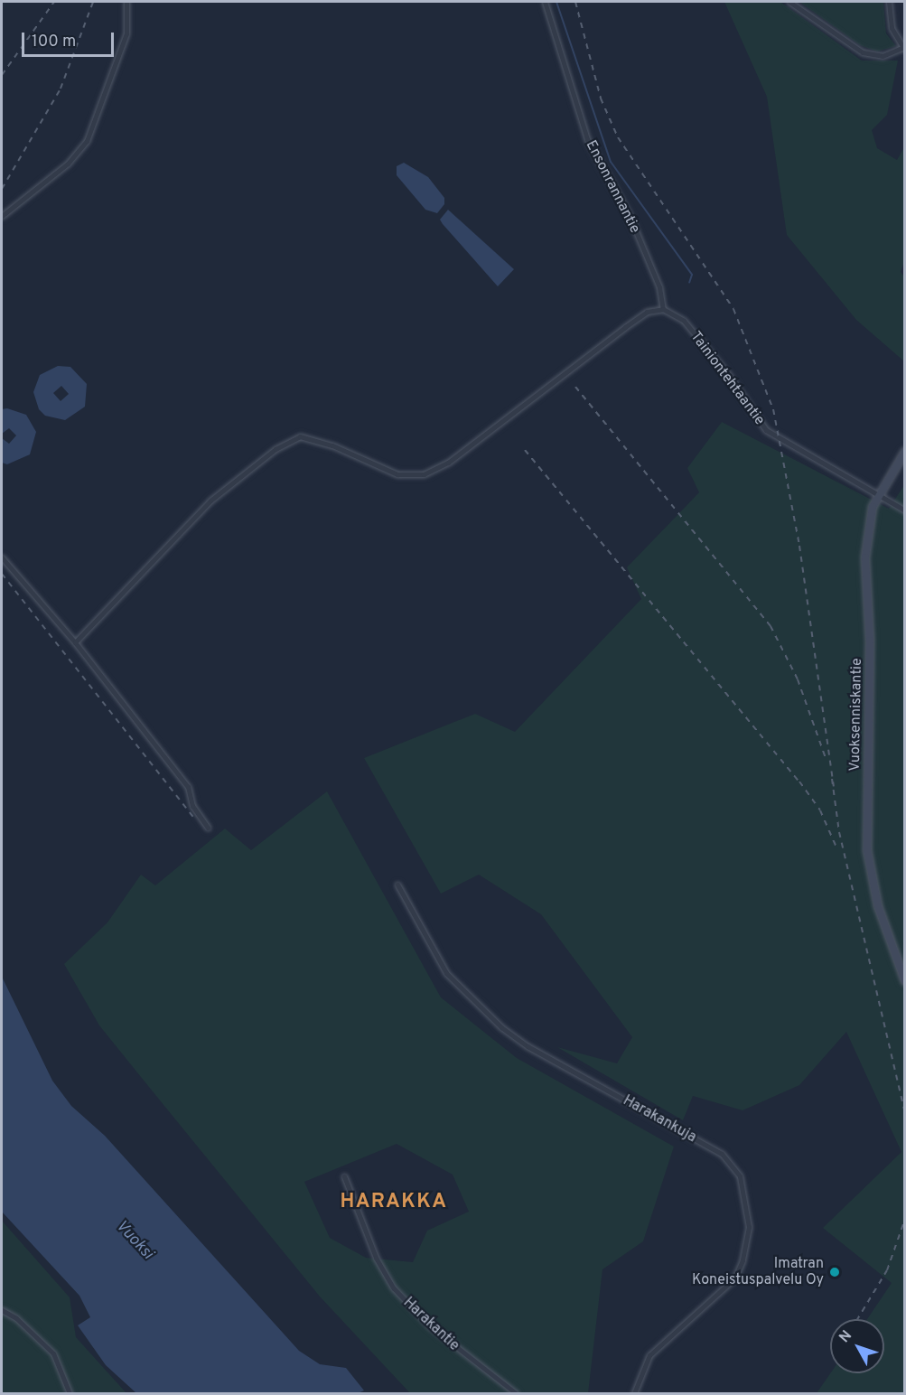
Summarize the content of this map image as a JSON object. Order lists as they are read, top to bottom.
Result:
{
  "streets": {
    "street": [
      "Ensonrannantie",
      "Tainiontehtaantie",
      "Vuoksenniskantie",
      "Harakankuja",
      "Harakantie"
    ]
  },
  "crossings": [
    ["Ensonrannantie", "Tainiontehtaantie"],
    ["Tainiontehtaantie", "Vuoksenniskantie"]
  ],
  "districts": ["HARAKKA"],
  "water": ["Vuoksi"],
  "places": ["Imatran Koneistuspalvelu Oy"],
  "scale_bar": "100 m",
  "north": "top left"
}
